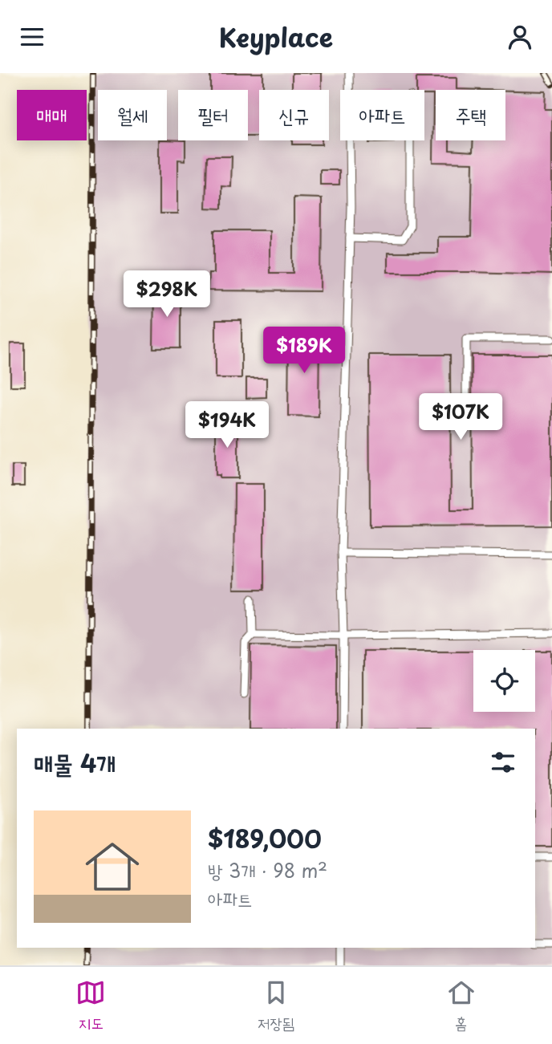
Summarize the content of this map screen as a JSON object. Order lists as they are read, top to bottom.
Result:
{
  "page": {
    "header": "Keyplace",
    "chip": [
      "매매",
      "월세",
      "필터",
      "신규",
      "아파트",
      "주택"
    ],
    "price": [
      "$298K",
      "$189K",
      "$107K",
      "$194K"
    ],
    "heading": "매물 4개",
    "list": [
      {
        "name": "$189,000",
        "note": "방 3개 · 98 m² · 아파트"
      }
    ],
    "tabs": ["지도", "저장됨", "홈"]
  }
}
